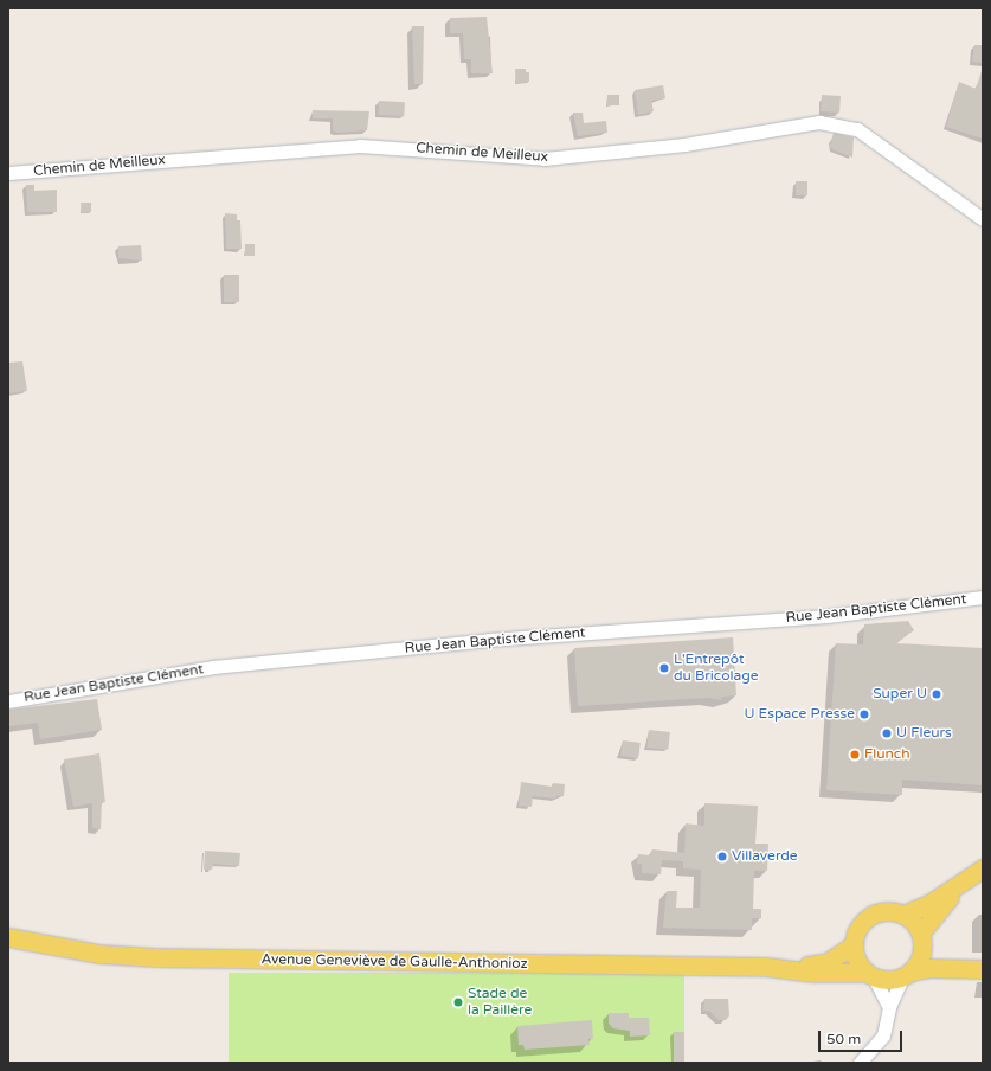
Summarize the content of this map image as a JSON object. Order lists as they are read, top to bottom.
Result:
{
  "streets": {
    "main road": ["Avenue Geneviève de Gaulle-Anthonioz"],
    "street": ["Chemin de Meilleux", "Rue Jean Baptiste Clément"]
  },
  "places": [
    "L'Entrepôt du Bricolage",
    "Super U",
    "U Espace Presse",
    "U Fleurs",
    "Flunch",
    "Villaverde",
    "Stade de la Paillère"
  ],
  "scale_bar": "50 m"
}
